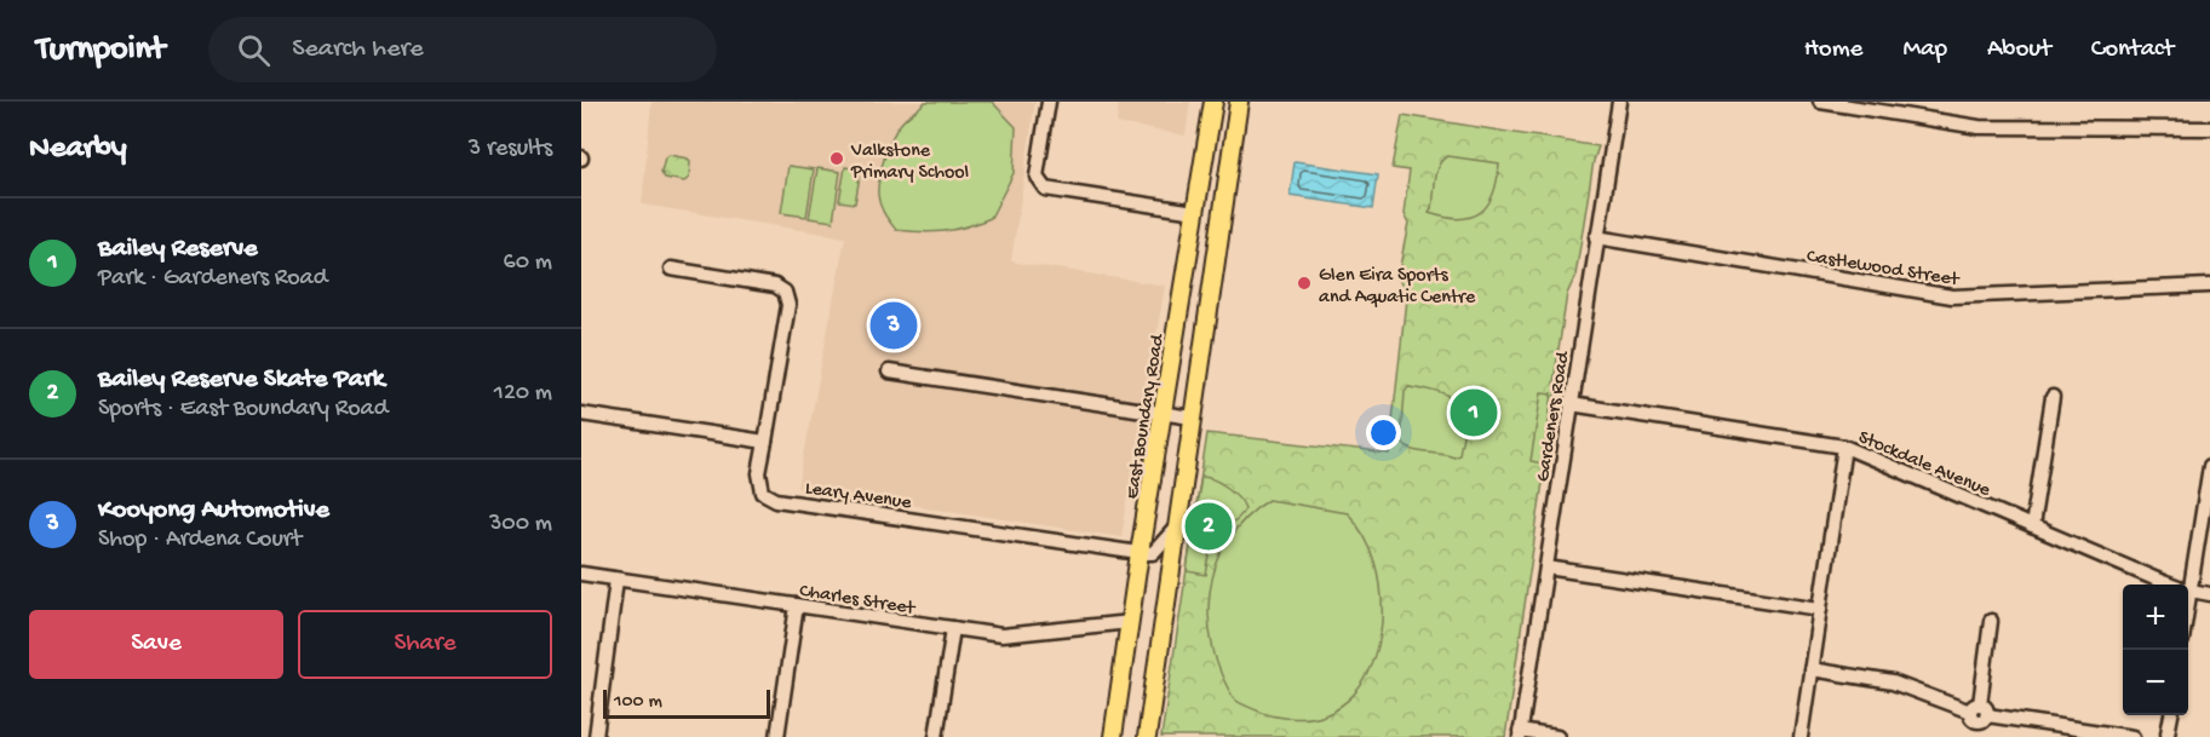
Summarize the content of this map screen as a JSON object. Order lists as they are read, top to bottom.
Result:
{
  "streets": {
    "main road": ["East Boundary Road"],
    "street": [
      "Castlewood Street",
      "Gardeners Road",
      "Stockdale Avenue",
      "Leary Avenue",
      "Charles Street"
    ]
  },
  "crossings": [
    ["Castlewood Street", "Gardeners Road"],
    ["East Boundary Road", "Leary Avenue"],
    ["East Boundary Road", "Charles Street"],
    ["Gardeners Road", "Stockdale Avenue"]
  ],
  "places": ["Valkstone Primary School", "Glen Eira Sports and Aquatic Centre"],
  "scale_bar": "100 m",
  "page": {
    "header": "Turnpoint",
    "search": "Search here",
    "nav": [
      "Home",
      "Map",
      "About",
      "Contact"
    ],
    "heading": ["Nearby", "3 results"],
    "list": [
      {
        "mark": "1",
        "name": "Bailey Reserve",
        "note": "Park · Gardeners Road",
        "value": "60 m"
      },
      {
        "mark": "2",
        "name": "Bailey Reserve Skate Park",
        "note": "Sports · East Boundary Road",
        "value": "120 m"
      },
      {
        "mark": "3",
        "name": "Kooyong Automotive",
        "note": "Shop · Ardena Court",
        "value": "300 m"
      }
    ],
    "pins": ["3", "1", "2"],
    "map_buttons": ["+", "−"],
    "buttons": ["Save", "Share"],
    "scale": "100 m"
  }
}
